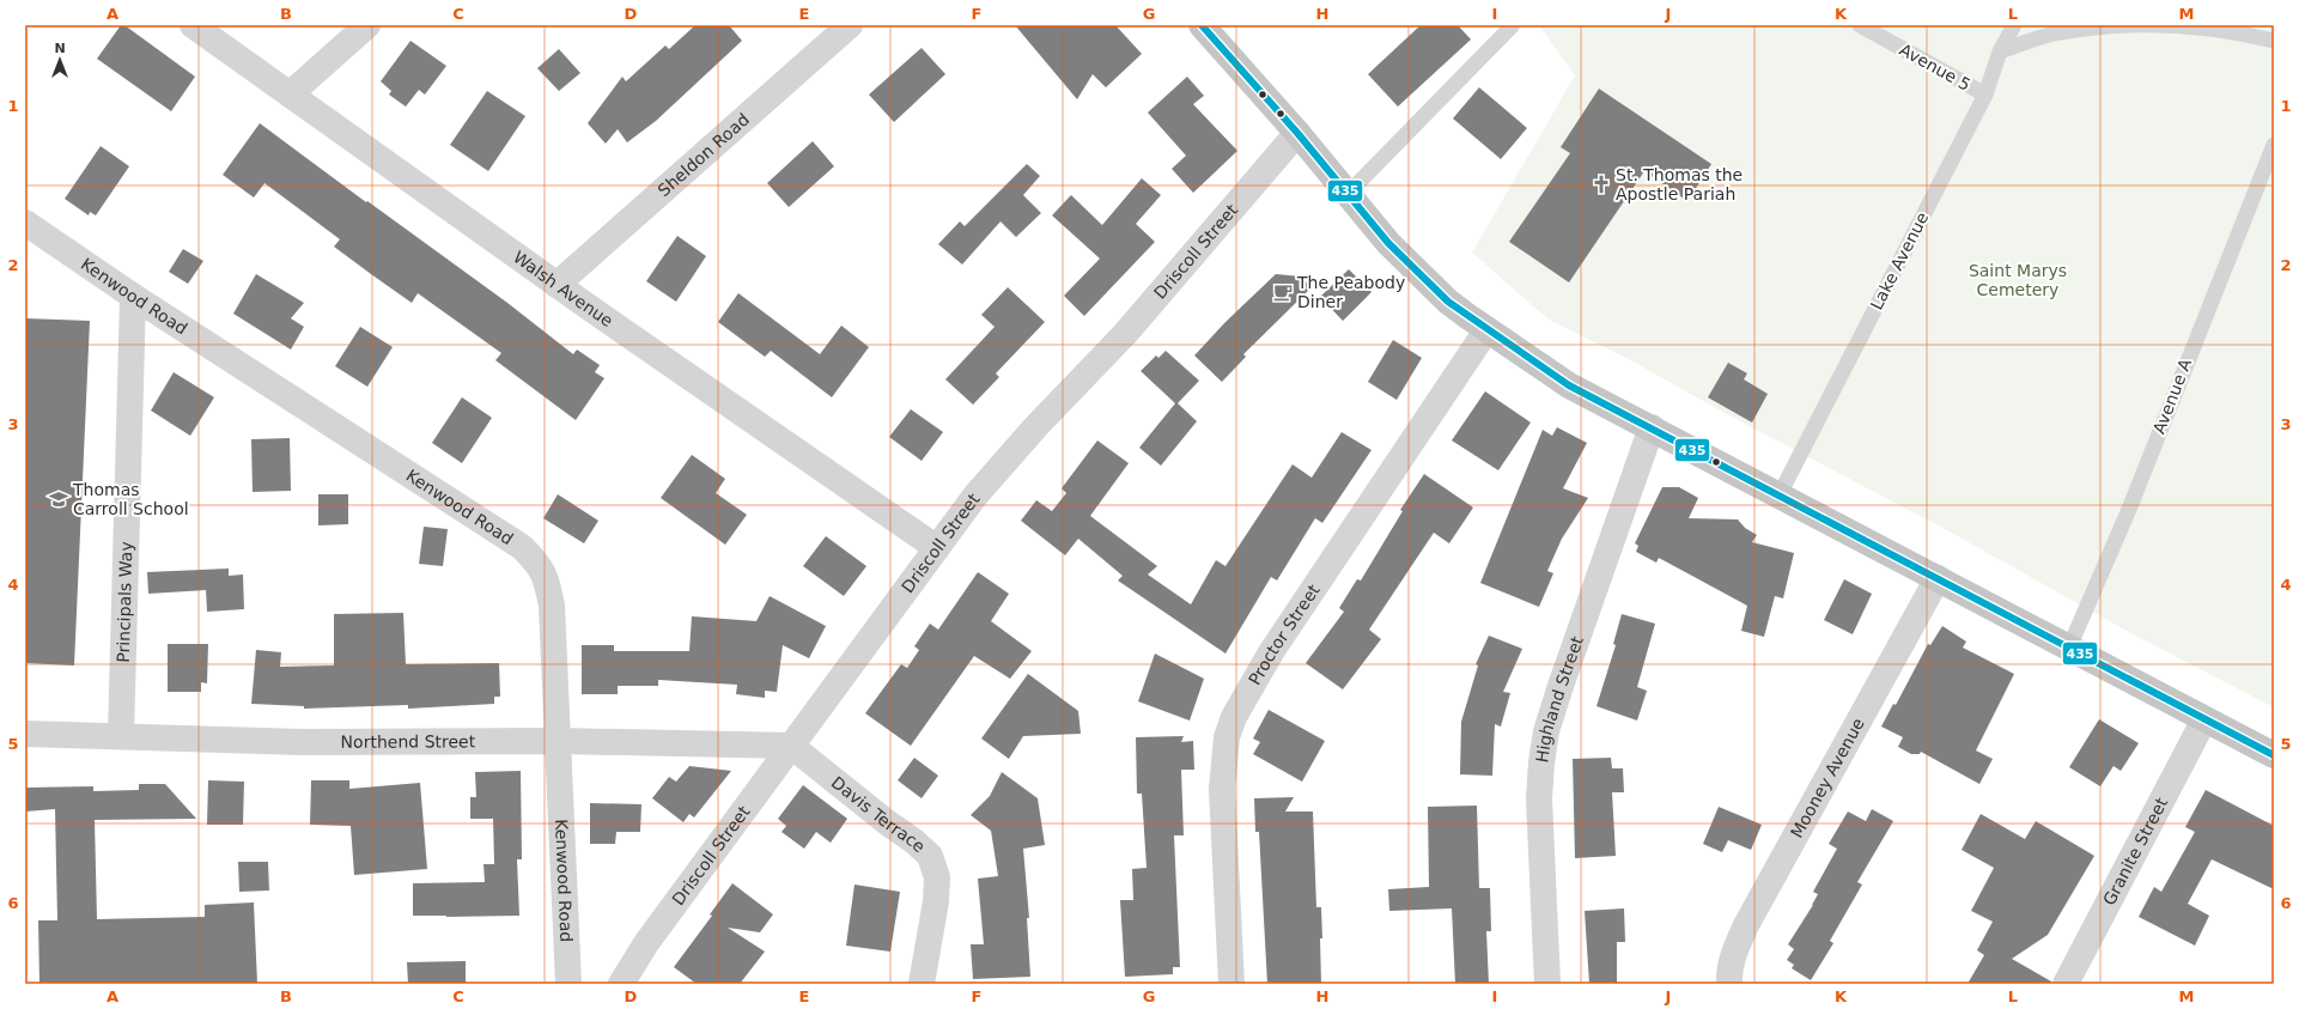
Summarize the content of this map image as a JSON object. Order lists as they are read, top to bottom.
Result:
{
  "streets": {
    "street": [
      "Sheldon Road",
      "Driscoll Street",
      "Walsh Avenue",
      "Kenwood Road",
      "Principals Way",
      "Proctor Street",
      "Highland Street",
      "Northend Street",
      "Mooney Avenue",
      "Davis Terrace",
      "Granite Street"
    ],
    "lane": ["Avenue 5", "Lake Avenue", "Avenue A"]
  },
  "crossings": [
    ["Avenue 5", "Lake Avenue"],
    ["Sheldon Road", "Walsh Avenue"],
    ["Driscoll Street", "Walsh Avenue"],
    ["Driscoll Street", "Northend Street"],
    ["Driscoll Street", "Davis Terrace"],
    ["Kenwood Road", "Principals Way"],
    ["Kenwood Road", "Northend Street"],
    ["Principals Way", "Northend Street"],
    ["Northend Street", "Davis Terrace"]
  ],
  "parks": ["Saint Marys Cemetery"],
  "places": {
    "church": ["St. Thomas the Apostle Pariah"],
    "cafe": ["The Peabody Diner"],
    "school or university": ["Thomas Carroll School"]
  },
  "lines": ["transit line 435"],
  "north": "top",
  "grid": {
    "columns": [
      "A",
      "B",
      "C",
      "D",
      "E",
      "F",
      "G",
      "H",
      "I",
      "J",
      "K",
      "L",
      "M"
    ],
    "rows": [
      "1",
      "2",
      "3",
      "4",
      "5",
      "6"
    ]
  }
}
